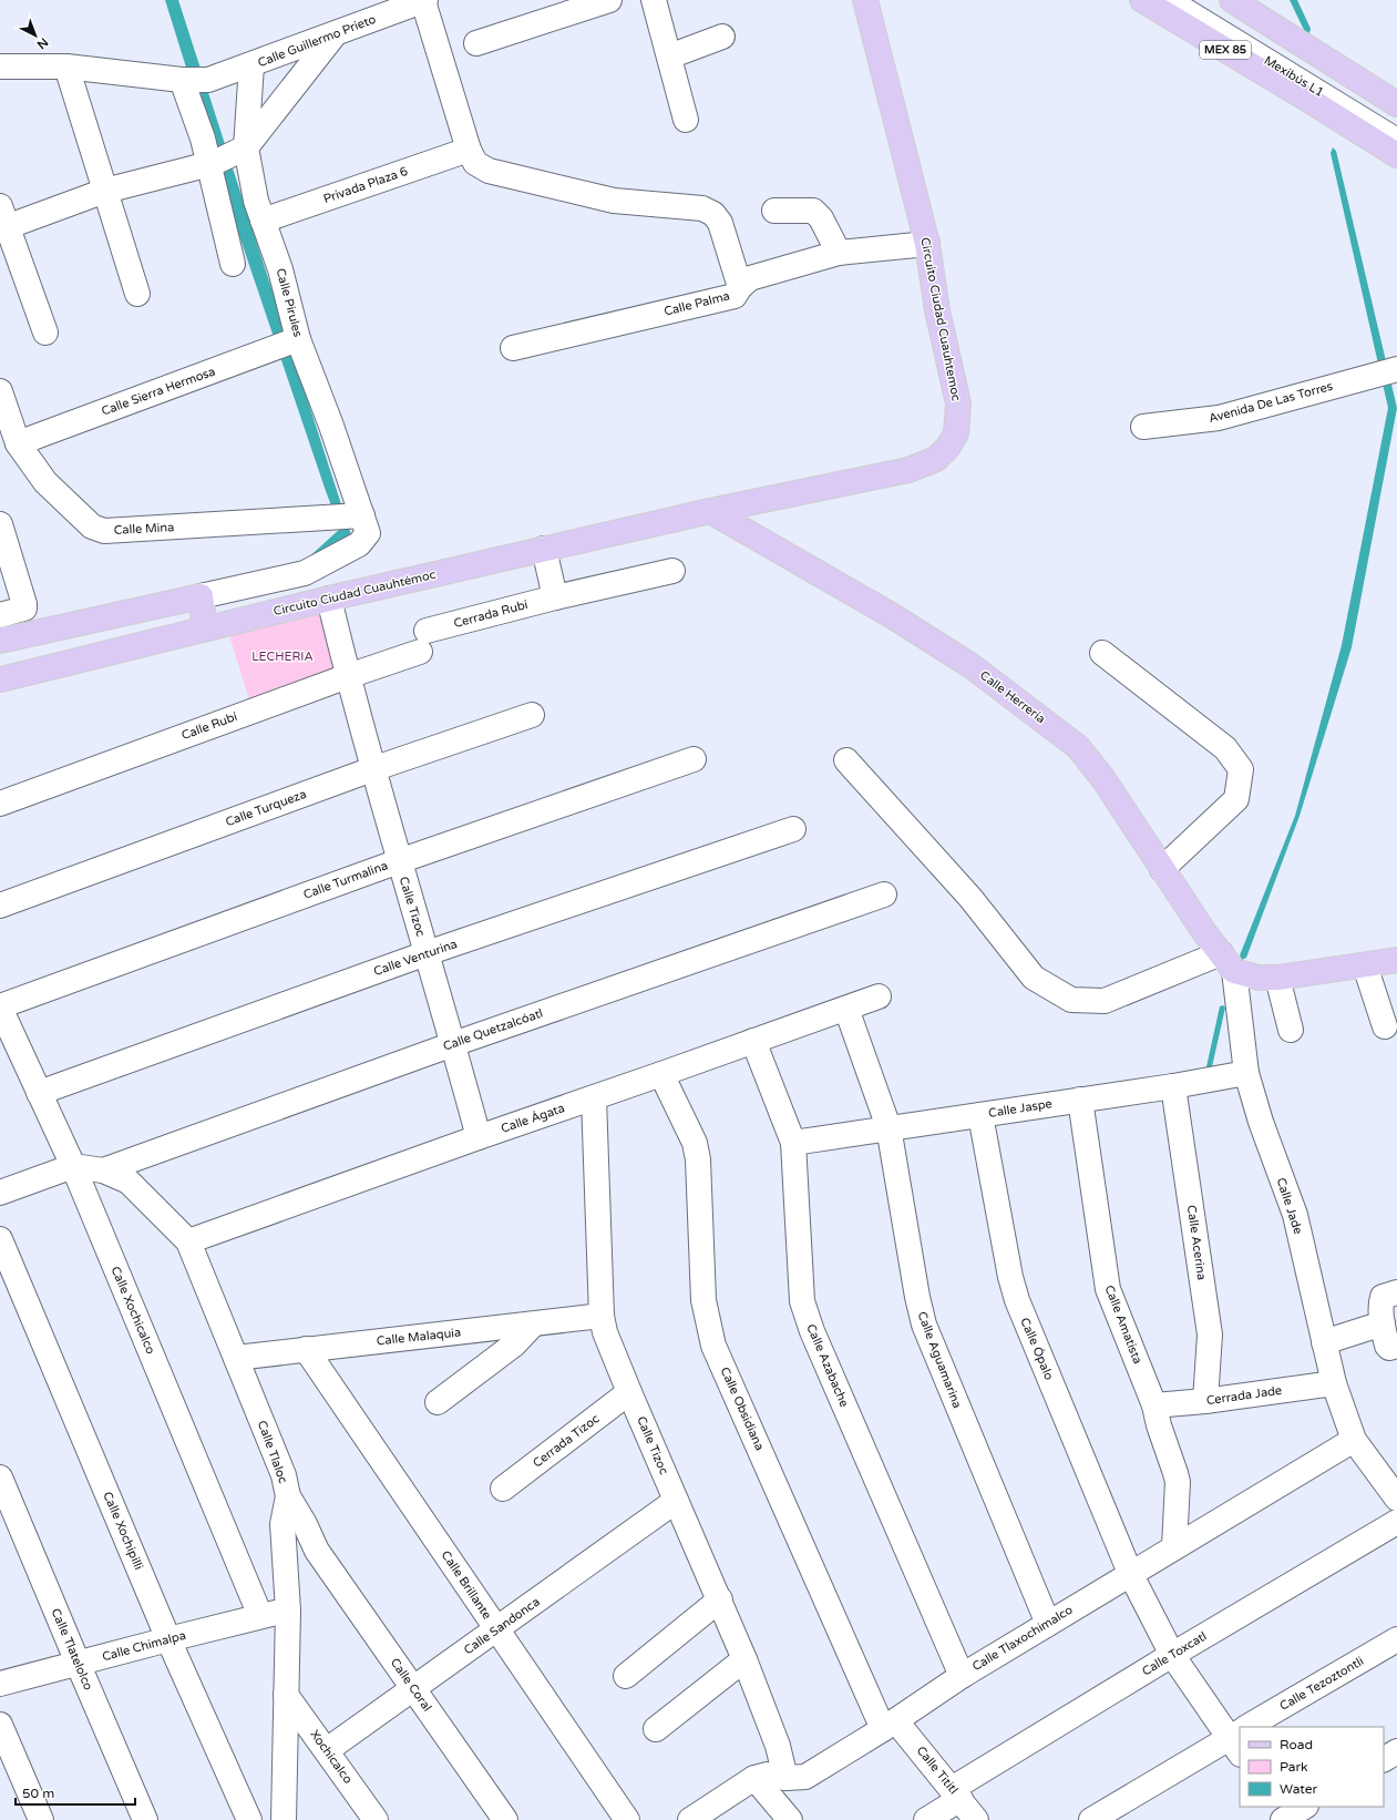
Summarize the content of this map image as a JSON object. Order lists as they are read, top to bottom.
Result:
{
  "streets": {
    "main road": [
      "MEX 85",
      "Circuito Ciudad Cuauhtemoc",
      "Circuito Ciudad Cuauhtémoc",
      "Calle Herrería"
    ],
    "street": [
      "Calle Guillermo Prieto",
      "Mexibús L1",
      "Privada Plaza 6",
      "Calle Pirules",
      "Calle Palma",
      "Calle Sierra Hermosa",
      "Avenida De Las Torres",
      "Calle Mina",
      "Cerrada Rubí",
      "Calle Rubí",
      "Calle Turqueza",
      "Calle Turmalina",
      "Calle Tizoc",
      "Calle Venturina",
      "Calle Quetzalcóatl",
      "Calle Jaspe",
      "Calle Ágata",
      "Calle Jade",
      "Calle Acerina",
      "Calle Xochicalco",
      "Calle Amatista",
      "Calle Malaquia",
      "Calle Ópalo",
      "Calle Aguamarina",
      "Calle Azabache",
      "Cerrada Jade",
      "Calle Obsidiana",
      "Cerrada Tizoc",
      "Calle Tlaloc",
      "Calle Xochipilli",
      "Calle Brillante",
      "Calle Sandonca",
      "Calle Tlaxochimalco",
      "Calle Chimalpa",
      "Calle Tlatelolco",
      "Calle Toxcatl",
      "Calle Tezoztontli",
      "Calle Coral",
      "Xochicalco",
      "Calle Tititl"
    ]
  },
  "crossings": [
    ["Calle Guillermo Prieto", "Calle Pirules"],
    ["Privada Plaza 6", "Calle Pirules"],
    ["Calle Pirules", "Calle Sierra Hermosa"],
    ["Calle Pirules", "Calle Mina"],
    ["Calle Palma", "Circuito Ciudad Cuauhtemoc"],
    ["Circuito Ciudad Cuauhtemoc", "Circuito Ciudad Cuauhtémoc"],
    ["Circuito Ciudad Cuauhtemoc", "Calle Herrería"],
    ["Calle Sierra Hermosa", "Calle Mina"],
    ["Circuito Ciudad Cuauhtémoc", "Calle Herrería"],
    ["Circuito Ciudad Cuauhtémoc", "Calle Tizoc"],
    ["Cerrada Rubí", "Calle Rubí"],
    ["Calle Herrería", "Calle Jade"],
    ["Calle Rubí", "Calle Tizoc"],
    ["Calle Turqueza", "Calle Tizoc"],
    ["Calle Turmalina", "Calle Tizoc"],
    ["Calle Turmalina", "Calle Xochicalco"],
    ["Calle Tizoc", "Calle Venturina"],
    ["Calle Tizoc", "Calle Quetzalcóatl"],
    ["Calle Tizoc", "Calle Ágata"],
    ["Calle Tizoc", "Calle Malaquia"],
    ["Calle Tizoc", "Cerrada Tizoc"],
    ["Calle Tizoc", "Calle Sandonca"],
    ["Calle Tizoc", "Calle Tlaxochimalco"],
    ["Calle Venturina", "Calle Xochicalco"],
    ["Calle Quetzalcóatl", "Calle Tlaloc"],
    ["Calle Jaspe", "Calle Jade"],
    ["Calle Jaspe", "Calle Acerina"],
    ["Calle Jaspe", "Calle Amatista"],
    ["Calle Jaspe", "Calle Ópalo"],
    ["Calle Jaspe", "Calle Aguamarina"],
    ["Calle Jaspe", "Calle Azabache"],
    ["Calle Ágata", "Calle Aguamarina"],
    ["Calle Ágata", "Calle Azabache"],
    ["Calle Ágata", "Calle Obsidiana"],
    ["Calle Ágata", "Calle Tlaloc"],
    ["Calle Jade", "Cerrada Jade"],
    ["Calle Jade", "Calle Tlaxochimalco"],
    ["Calle Acerina", "Cerrada Jade"],
    ["Calle Xochicalco", "Calle Tlaloc"],
    ["Calle Xochicalco", "Calle Chimalpa"],
    ["Calle Amatista", "Cerrada Jade"],
    ["Calle Amatista", "Calle Tlaxochimalco"],
    ["Calle Malaquia", "Calle Tlaloc"],
    ["Calle Malaquia", "Calle Brillante"],
    ["Calle Ópalo", "Calle Tlaxochimalco"],
    ["Calle Ópalo", "Calle Toxcatl"],
    ["Calle Ópalo", "Calle Tezoztontli"],
    ["Calle Aguamarina", "Calle Tlaxochimalco"],
    ["Calle Azabache", "Calle Tlaxochimalco"],
    ["Calle Obsidiana", "Calle Tlaxochimalco"],
    ["Calle Obsidiana", "Calle Tititl"],
    ["Calle Tlaloc", "Calle Chimalpa"],
    ["Calle Tlaloc", "Calle Coral"],
    ["Calle Tlaloc", "Xochicalco"],
    ["Calle Xochipilli", "Calle Chimalpa"],
    ["Calle Brillante", "Calle Sandonca"],
    ["Calle Sandonca", "Calle Coral"],
    ["Calle Sandonca", "Xochicalco"],
    ["Calle Tlaxochimalco", "Calle Tititl"],
    ["Calle Chimalpa", "Calle Tlatelolco"],
    ["Calle Toxcatl", "Calle Tititl"]
  ],
  "parks": ["LECHERIA"],
  "legend": ["Road", "Park", "Water"],
  "scale_bar": "50 m",
  "north": "bottom right"
}
